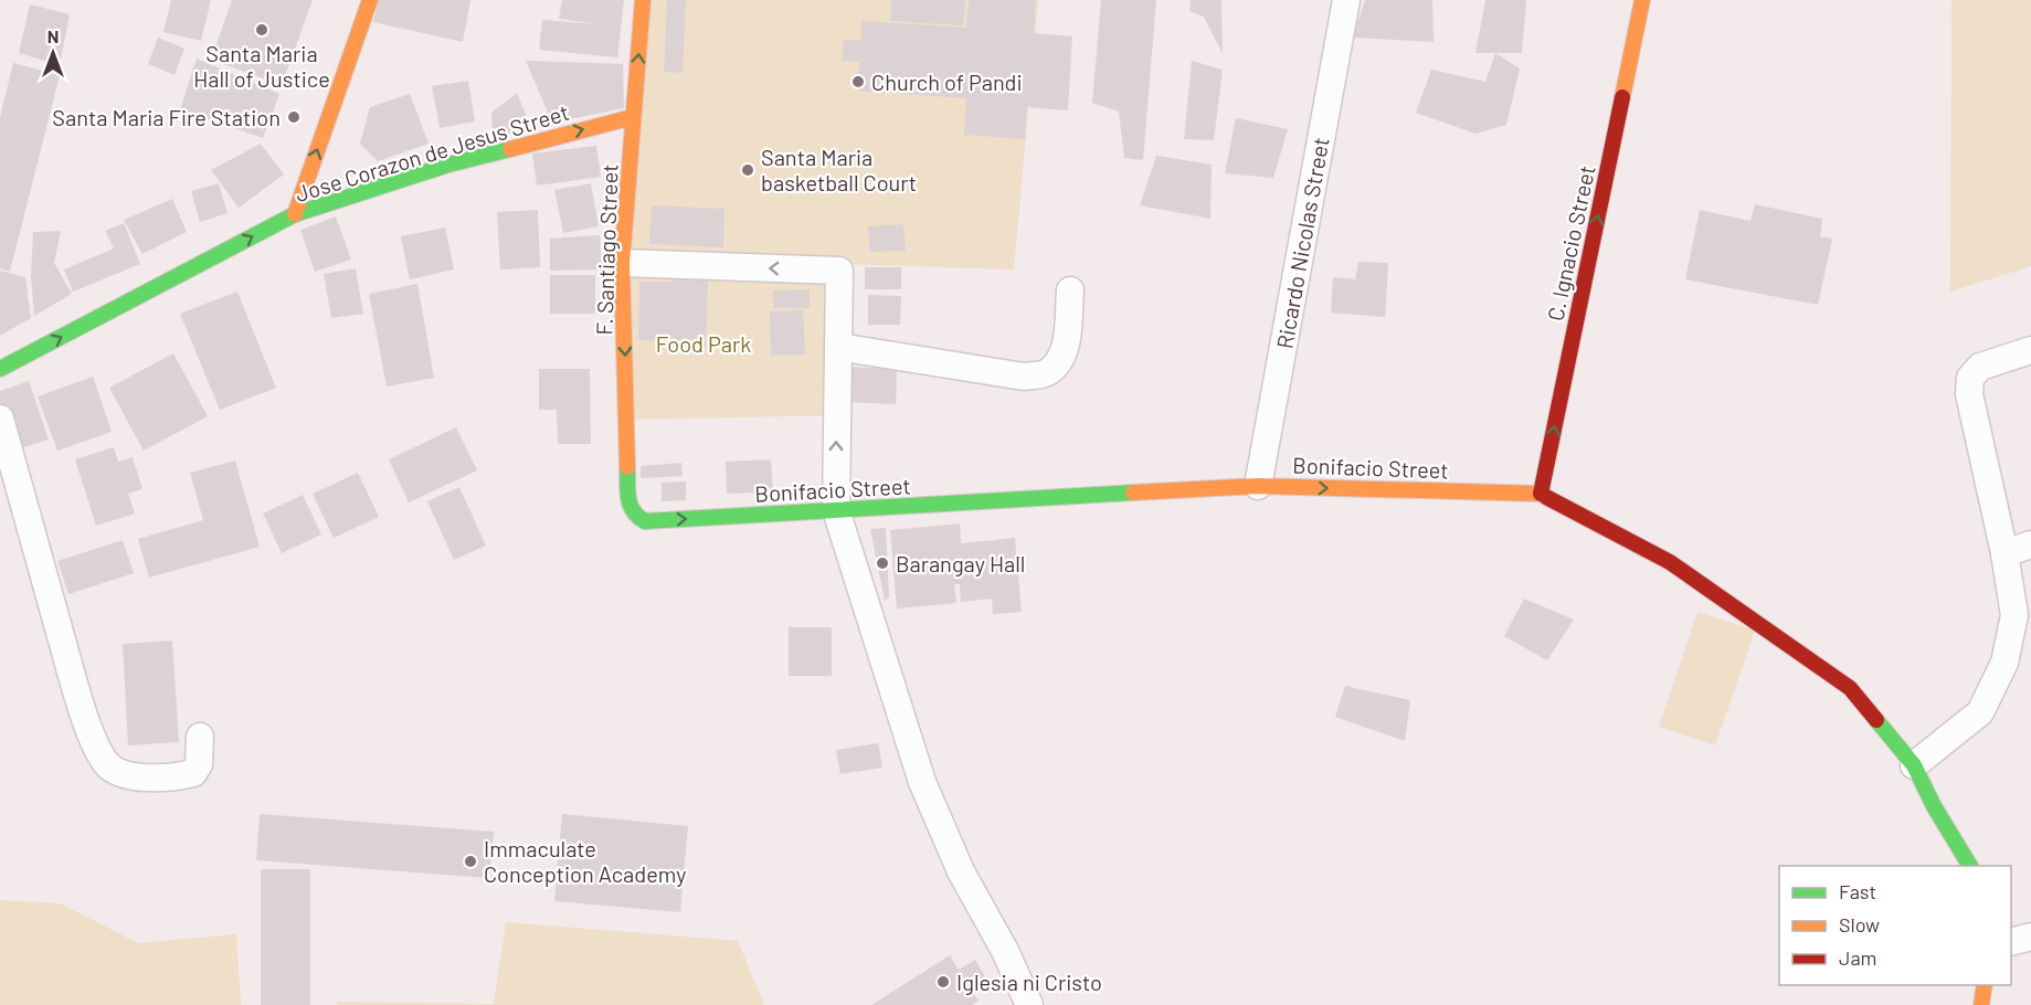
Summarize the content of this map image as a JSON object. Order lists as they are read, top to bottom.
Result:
{
  "streets": {
    "street": [
      "Jose Corazon de Jesus Street",
      "Ricardo Nicolas Street",
      "C. Ignacio Street",
      "F. Santiago Street",
      "Bonifacio Street"
    ]
  },
  "crossings": [
    ["Jose Corazon de Jesus Street", "F. Santiago Street"],
    ["Ricardo Nicolas Street", "Bonifacio Street"],
    ["C. Ignacio Street", "Bonifacio Street"],
    ["F. Santiago Street", "Bonifacio Street"]
  ],
  "one_way": ["Jose Corazon de Jesus Street", "C. Ignacio Street"],
  "parks": ["Food Park"],
  "places": [
    "Santa Maria Hall of Justice",
    "Church of Pandi",
    "Santa Maria Fire Station",
    "Santa Maria basketball Court",
    "Barangay Hall",
    "Immaculate Conception Academy",
    "Iglesia ni Cristo"
  ],
  "legend": ["Fast", "Slow", "Jam"],
  "north": "top"
}
